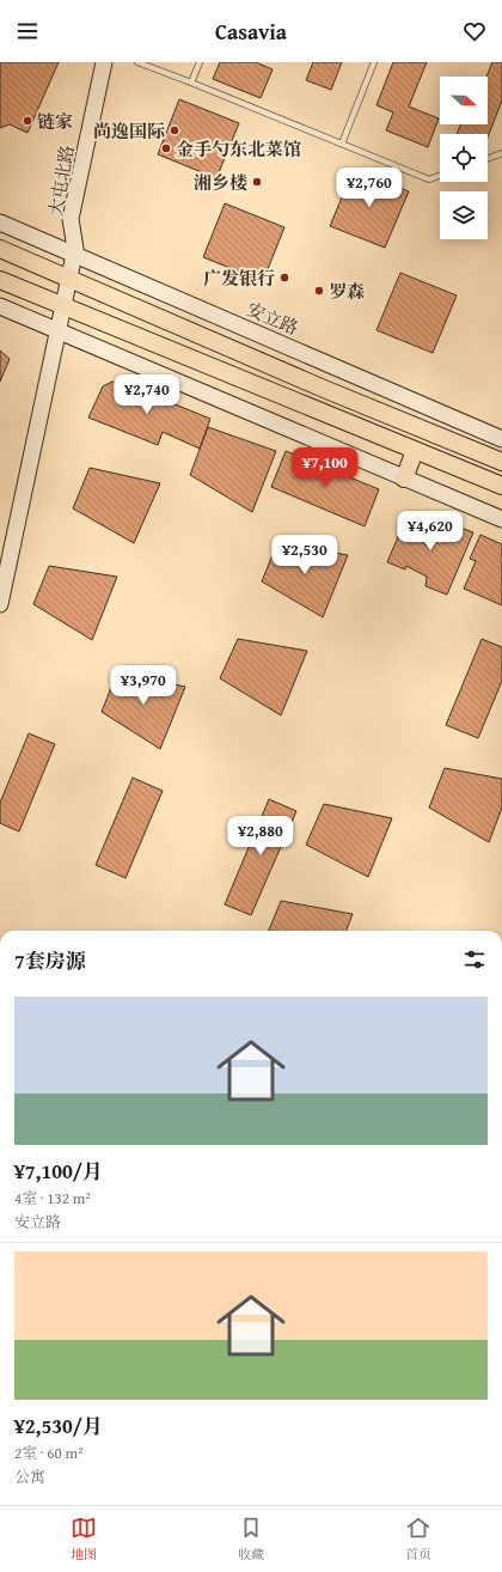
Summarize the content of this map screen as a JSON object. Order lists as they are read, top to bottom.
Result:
{
  "streets": {
    "street": ["大屯北路", "安立路"]
  },
  "crossings": [
    ["大屯北路", "安立路"]
  ],
  "places": [
    "链家",
    "尚逸国际",
    "金手勺东北菜馆",
    "湘乡楼",
    "广发银行",
    "罗森"
  ],
  "north": "right",
  "page": {
    "header": "Casavia",
    "price": [
      "¥2,760",
      "¥2,740",
      "¥7,100",
      "¥4,620",
      "¥2,530",
      "¥3,970",
      "¥2,880"
    ],
    "heading": "7套房源",
    "list": [
      {
        "name": "¥7,100/月",
        "note": "4室 · 132 m² · 安立路"
      },
      {
        "name": "¥2,530/月",
        "note": "2室 · 60 m² · 公寓"
      }
    ],
    "tabs": ["地图", "收藏", "首页"]
  }
}
